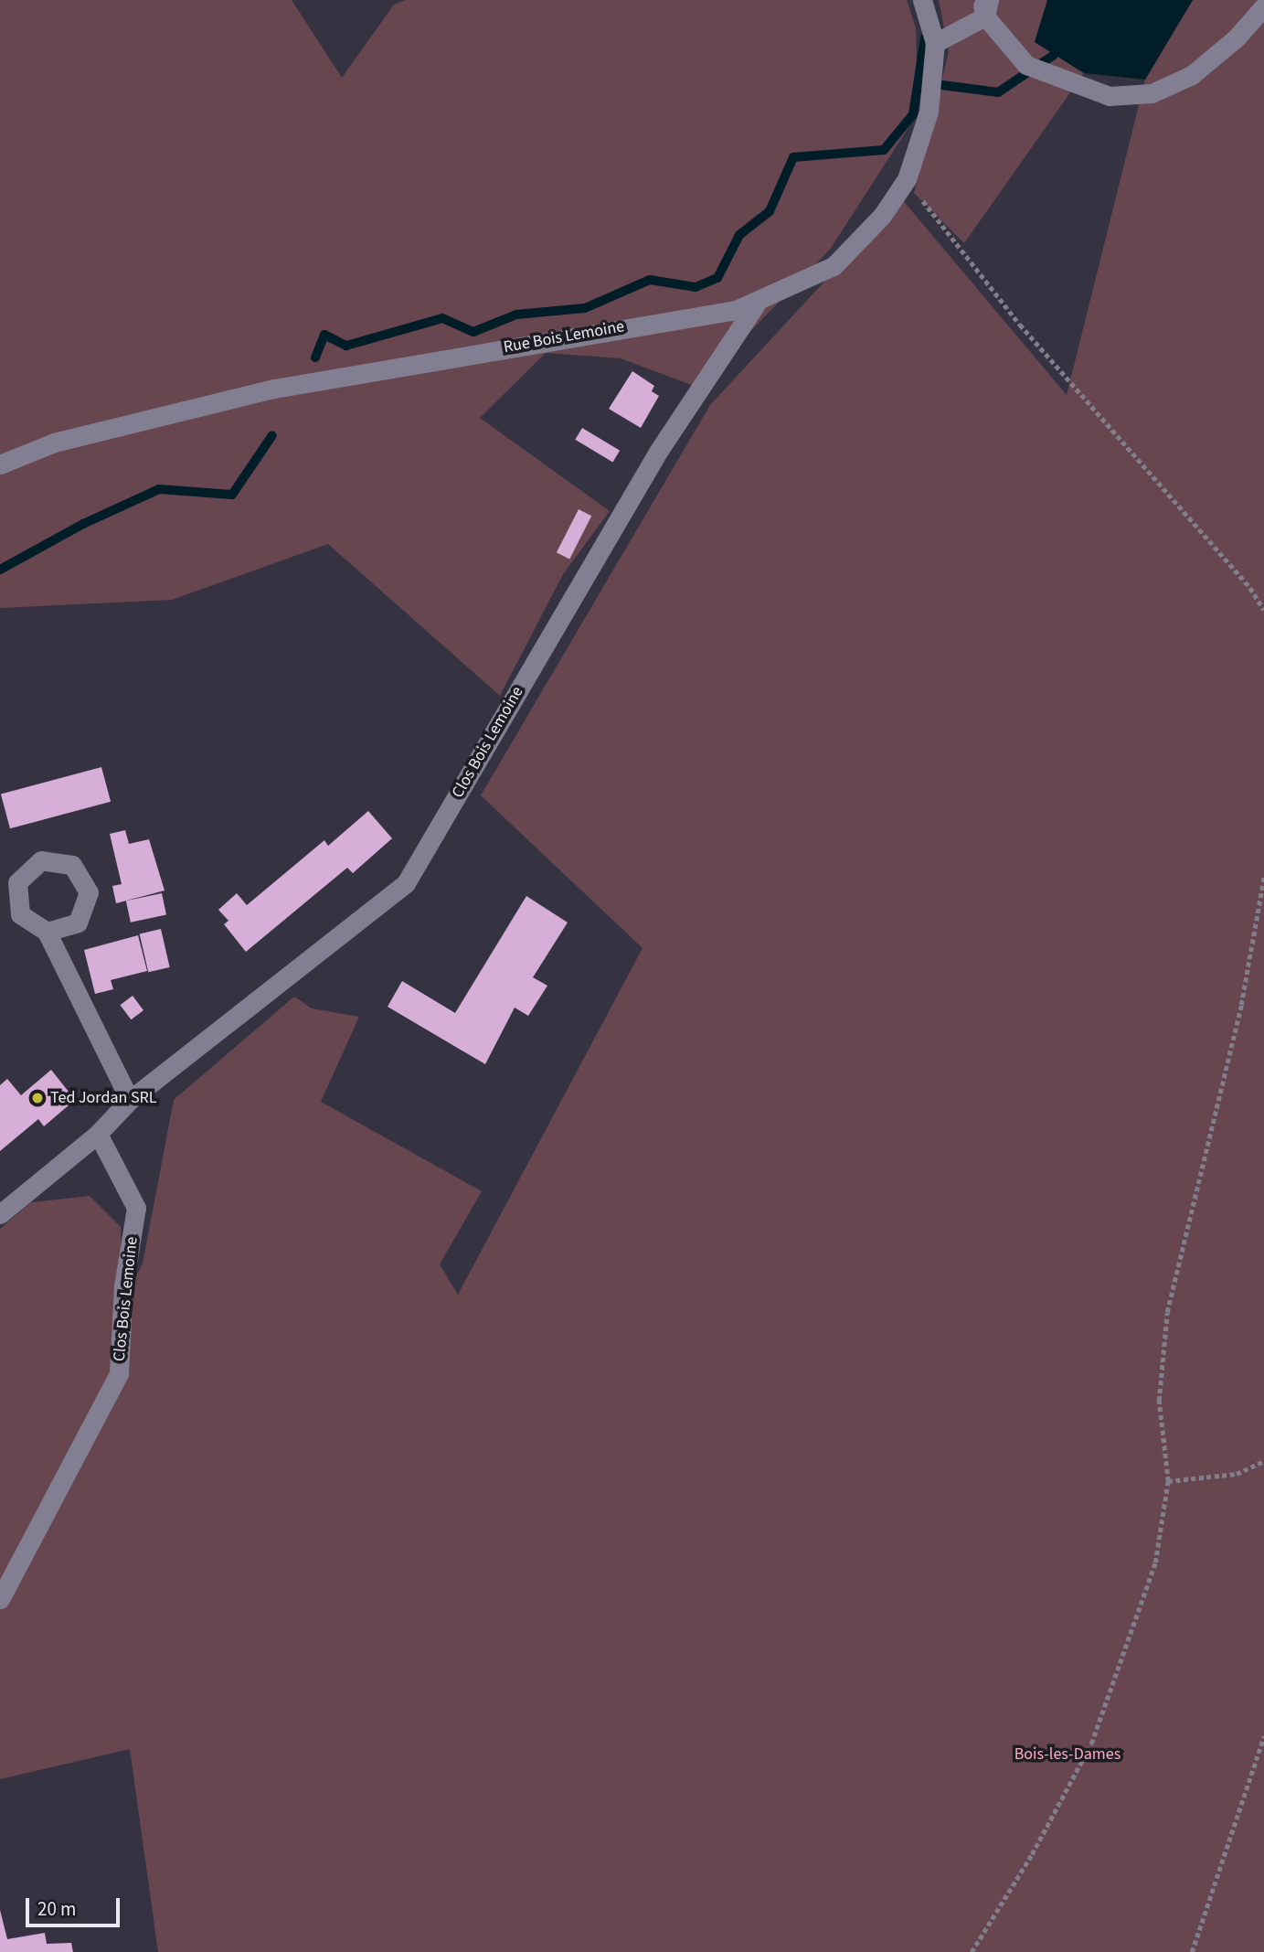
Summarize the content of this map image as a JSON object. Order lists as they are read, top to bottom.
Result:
{
  "streets": {
    "street": ["Rue Bois Lemoine", "Clos Bois Lemoine"]
  },
  "crossings": [
    ["Rue Bois Lemoine", "Clos Bois Lemoine"]
  ],
  "parks": ["Bois-les-Dames"],
  "places": ["Ted Jordan SRL"],
  "scale_bar": "20 m"
}
